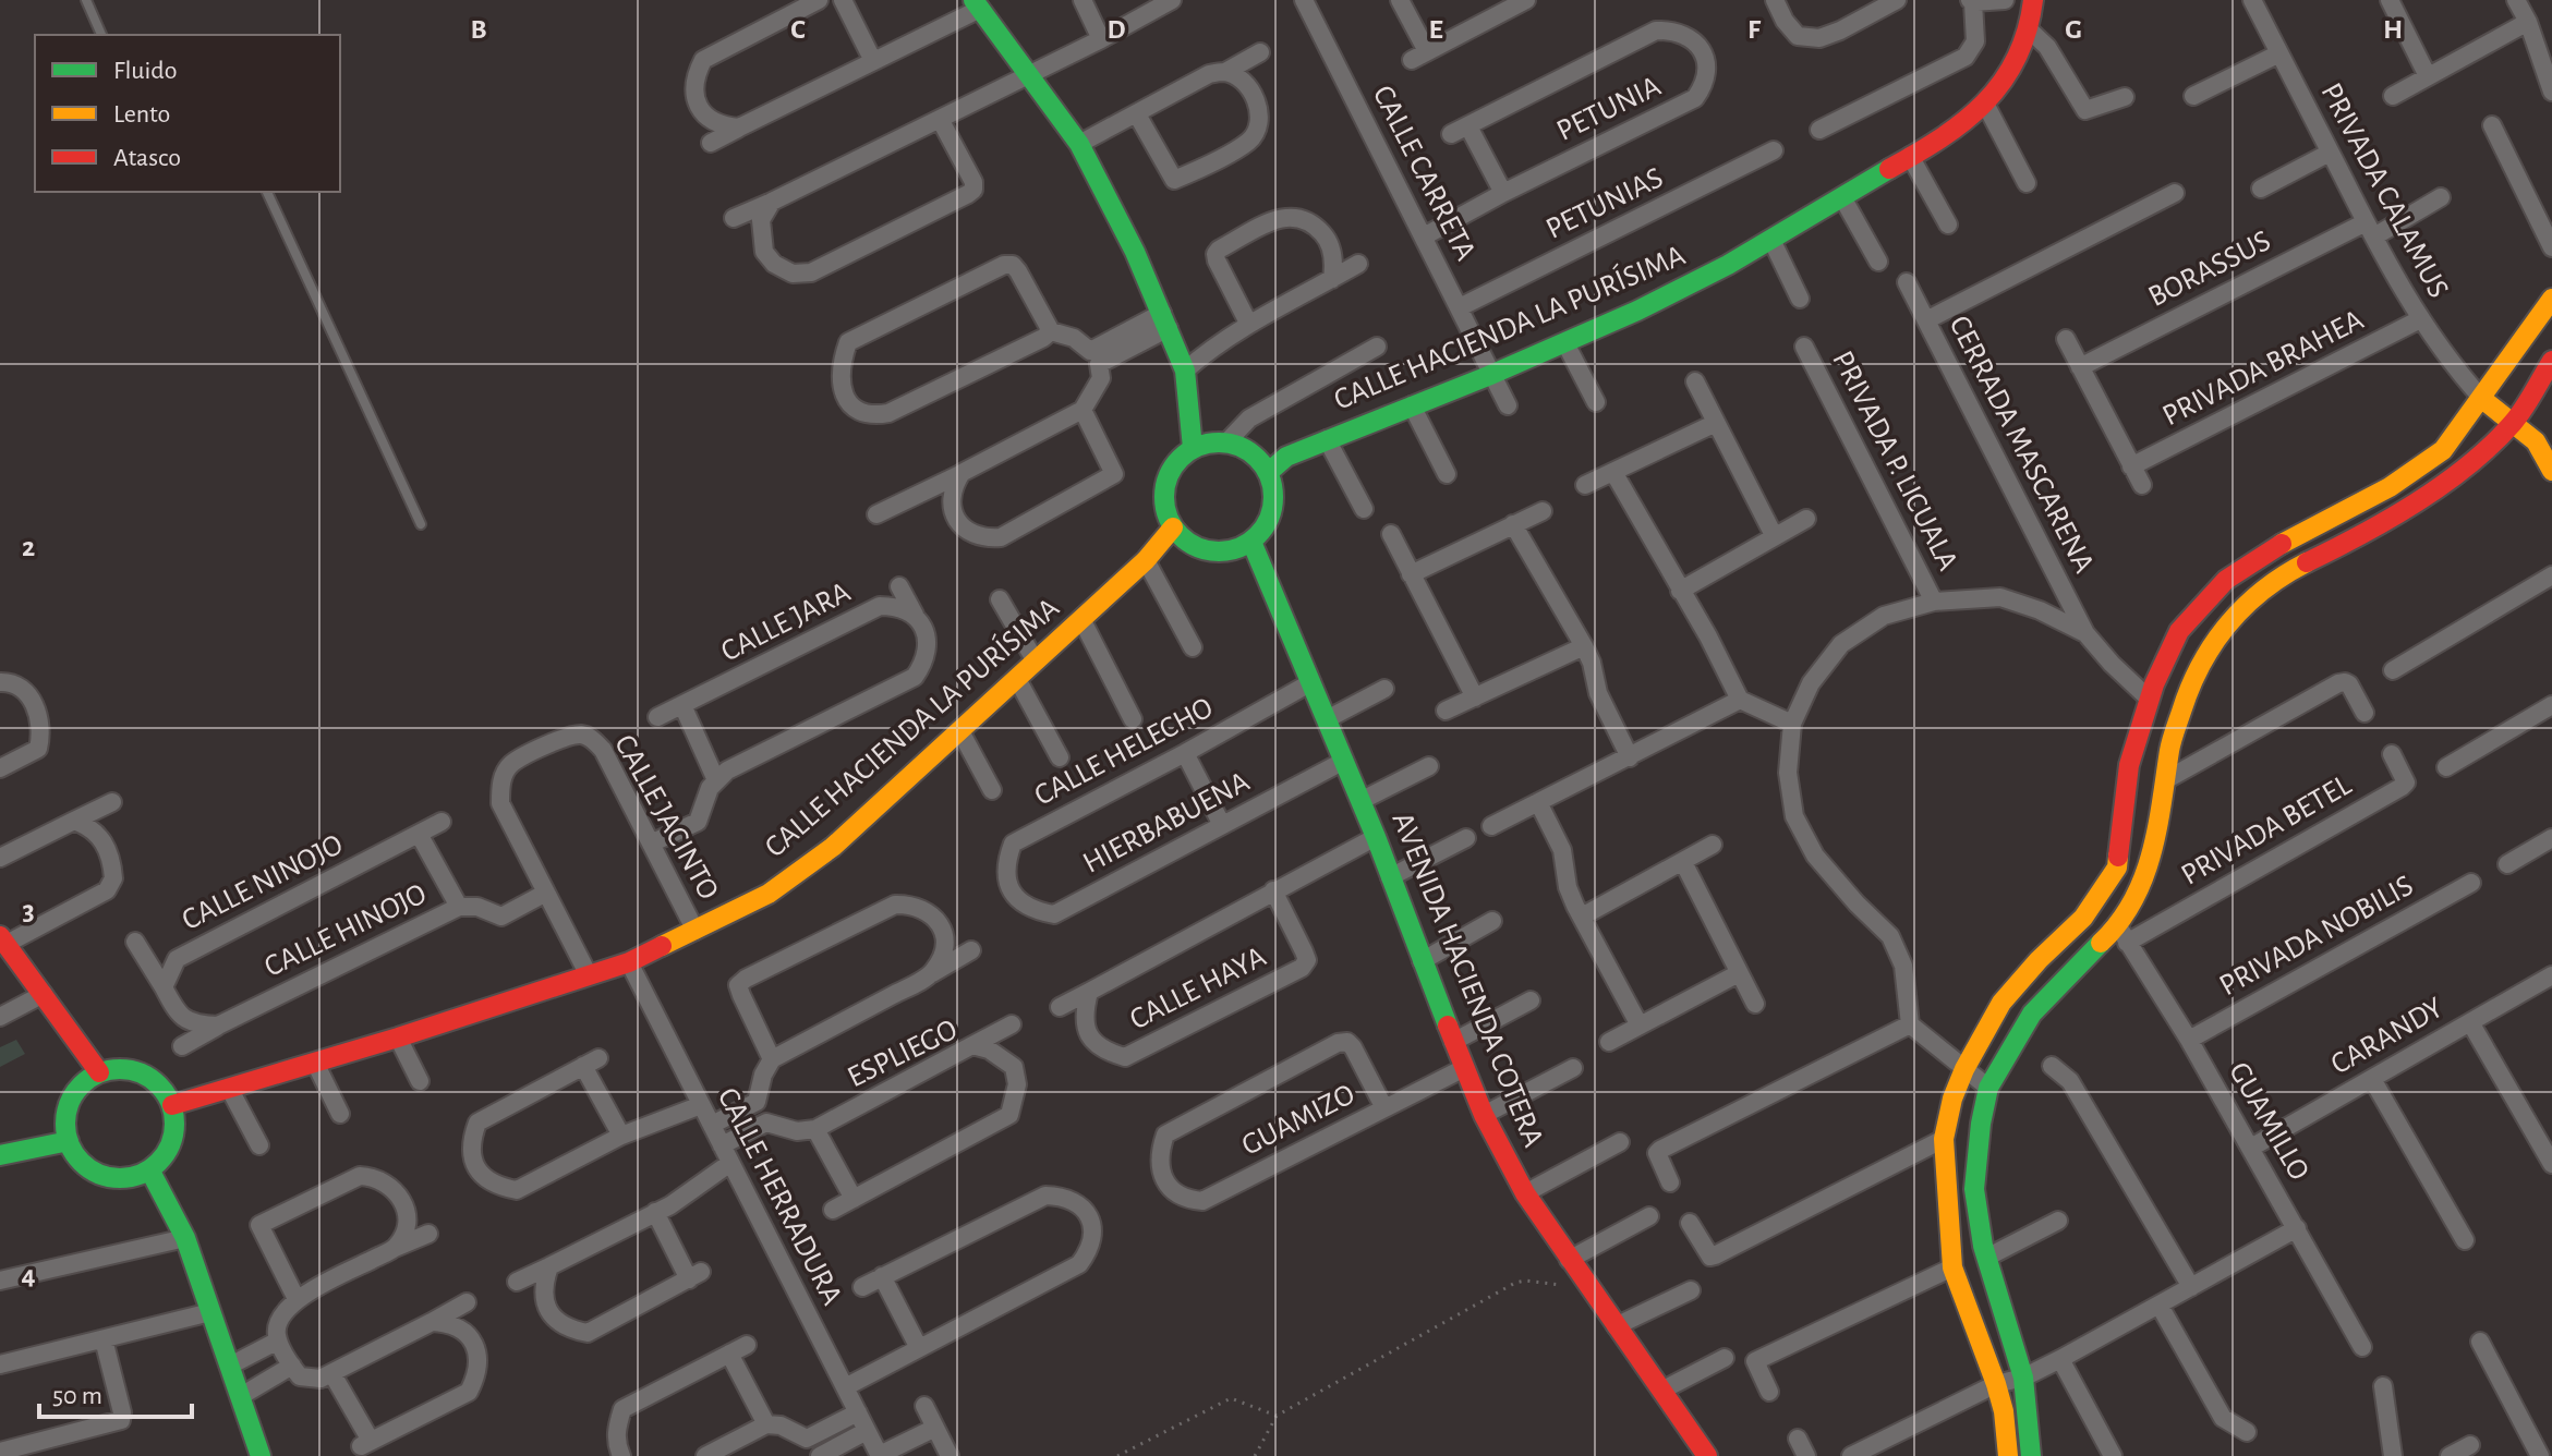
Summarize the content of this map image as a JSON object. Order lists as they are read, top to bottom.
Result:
{
  "streets": {
    "street": [
      "PETUNIA",
      "CALLE CARRETA",
      "PRIVADA CALAMUS",
      "PETUNIAS",
      "BORASSUS",
      "CALLE HACIENDA LA PURÍSIMA",
      "PRIVADA BRAHEA",
      "CERRADA MASCARENA",
      "PRIVADA P. LICUALA",
      "CALLE JARA",
      "CALLE HELECHO",
      "CALLE JACINTO",
      "HIERBABUENA",
      "PRIVADA BETEL",
      "CALLE NINOJO",
      "CALLE HINOJO",
      "PRIVADA NOBILIS",
      "AVENIDA HACIENDA COTERA",
      "CALLE HAYA",
      "CARANDY",
      "ESPLIEGO",
      "GUAMIZO",
      "GUAMILLO",
      "CALLE HERRADURA"
    ]
  },
  "crossings": [
    ["CALLE CARRETA", "PETUNIAS"],
    ["CALLE CARRETA", "CALLE HACIENDA LA PURÍSIMA"],
    ["PRIVADA CALAMUS", "BORASSUS"],
    ["PRIVADA CALAMUS", "PRIVADA BRAHEA"],
    ["CALLE HACIENDA LA PURÍSIMA", "CALLE JACINTO"],
    ["CALLE HACIENDA LA PURÍSIMA", "AVENIDA HACIENDA COTERA"],
    ["CALLE HACIENDA LA PURÍSIMA", "CALLE HERRADURA"],
    ["CALLE HELECHO", "HIERBABUENA"],
    ["CALLE HELECHO", "AVENIDA HACIENDA COTERA"],
    ["CALLE JACINTO", "CALLE HINOJO"],
    ["HIERBABUENA", "AVENIDA HACIENDA COTERA"],
    ["PRIVADA BETEL", "GUAMILLO"],
    ["PRIVADA NOBILIS", "GUAMILLO"],
    ["AVENIDA HACIENDA COTERA", "CALLE HAYA"],
    ["AVENIDA HACIENDA COTERA", "GUAMIZO"],
    ["CARANDY", "GUAMILLO"]
  ],
  "legend": ["Fluido", "Lento", "Atasco"],
  "scale_bar": "50 m",
  "grid": {
    "columns": [
      "B",
      "C",
      "D",
      "E",
      "F",
      "G",
      "H"
    ],
    "rows": ["2", "3", "4"]
  }
}
